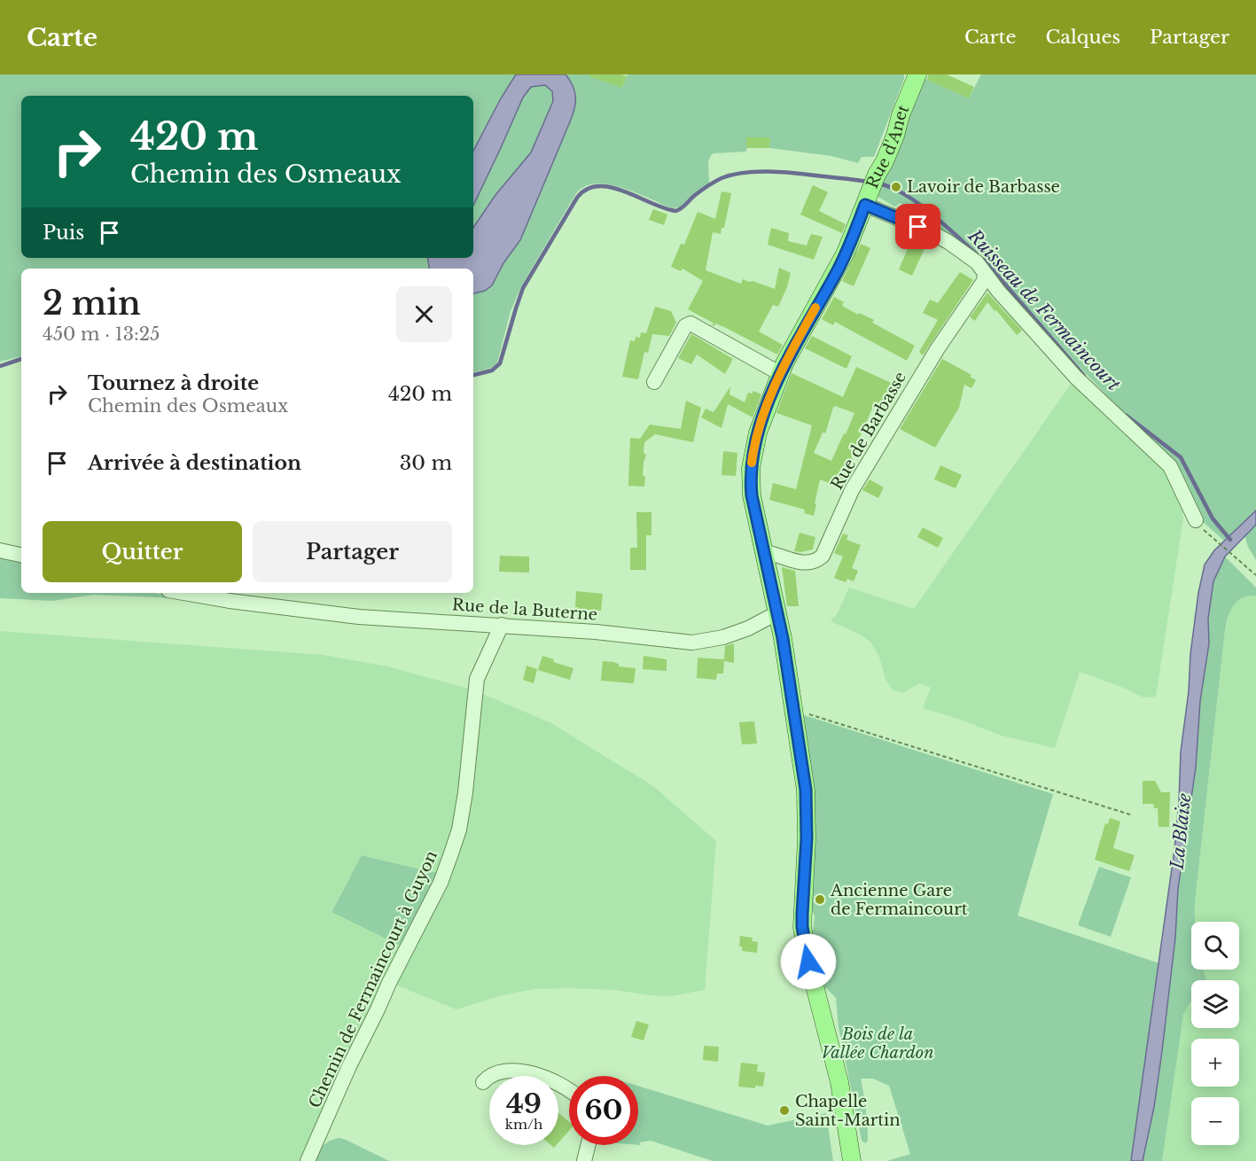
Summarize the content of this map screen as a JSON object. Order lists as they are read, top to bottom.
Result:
{
  "streets": {
    "main road": ["Rue d'Anet"],
    "street": ["Rue de Barbasse", "Rue de la Buterne", "Chemin de Fermaincourt à Guyon"]
  },
  "crossings": [
    ["Rue d'Anet", "Rue de Barbasse"],
    ["Rue d'Anet", "Rue de la Buterne"],
    ["Rue de la Buterne", "Chemin de Fermaincourt à Guyon"]
  ],
  "water": ["Ruisseau de Fermaincourt", "La Blaise"],
  "parks": ["Bois de la Vallée Chardon"],
  "places": ["Lavoir de Barbasse", "Ancienne Gare de Fermaincourt", "Chapelle Saint-Martin"],
  "page": {
    "header": "Carte",
    "nav": ["Carte", "Calques", "Partager"],
    "turn": ["420 m", "Chemin des Osmeaux"],
    "then": "Puis",
    "heading": ["2 min", "450 m · 13:25"],
    "list": [
      {
        "name": "Tournez à droite",
        "note": "Chemin des Osmeaux",
        "value": "420 m"
      },
      {
        "name": "Arrivée à destination",
        "value": "30 m"
      }
    ],
    "buttons": ["Quitter", "Partager"],
    "map_buttons": ["+", "−"],
    "speed": "49 km/h",
    "limit": "60"
  }
}
